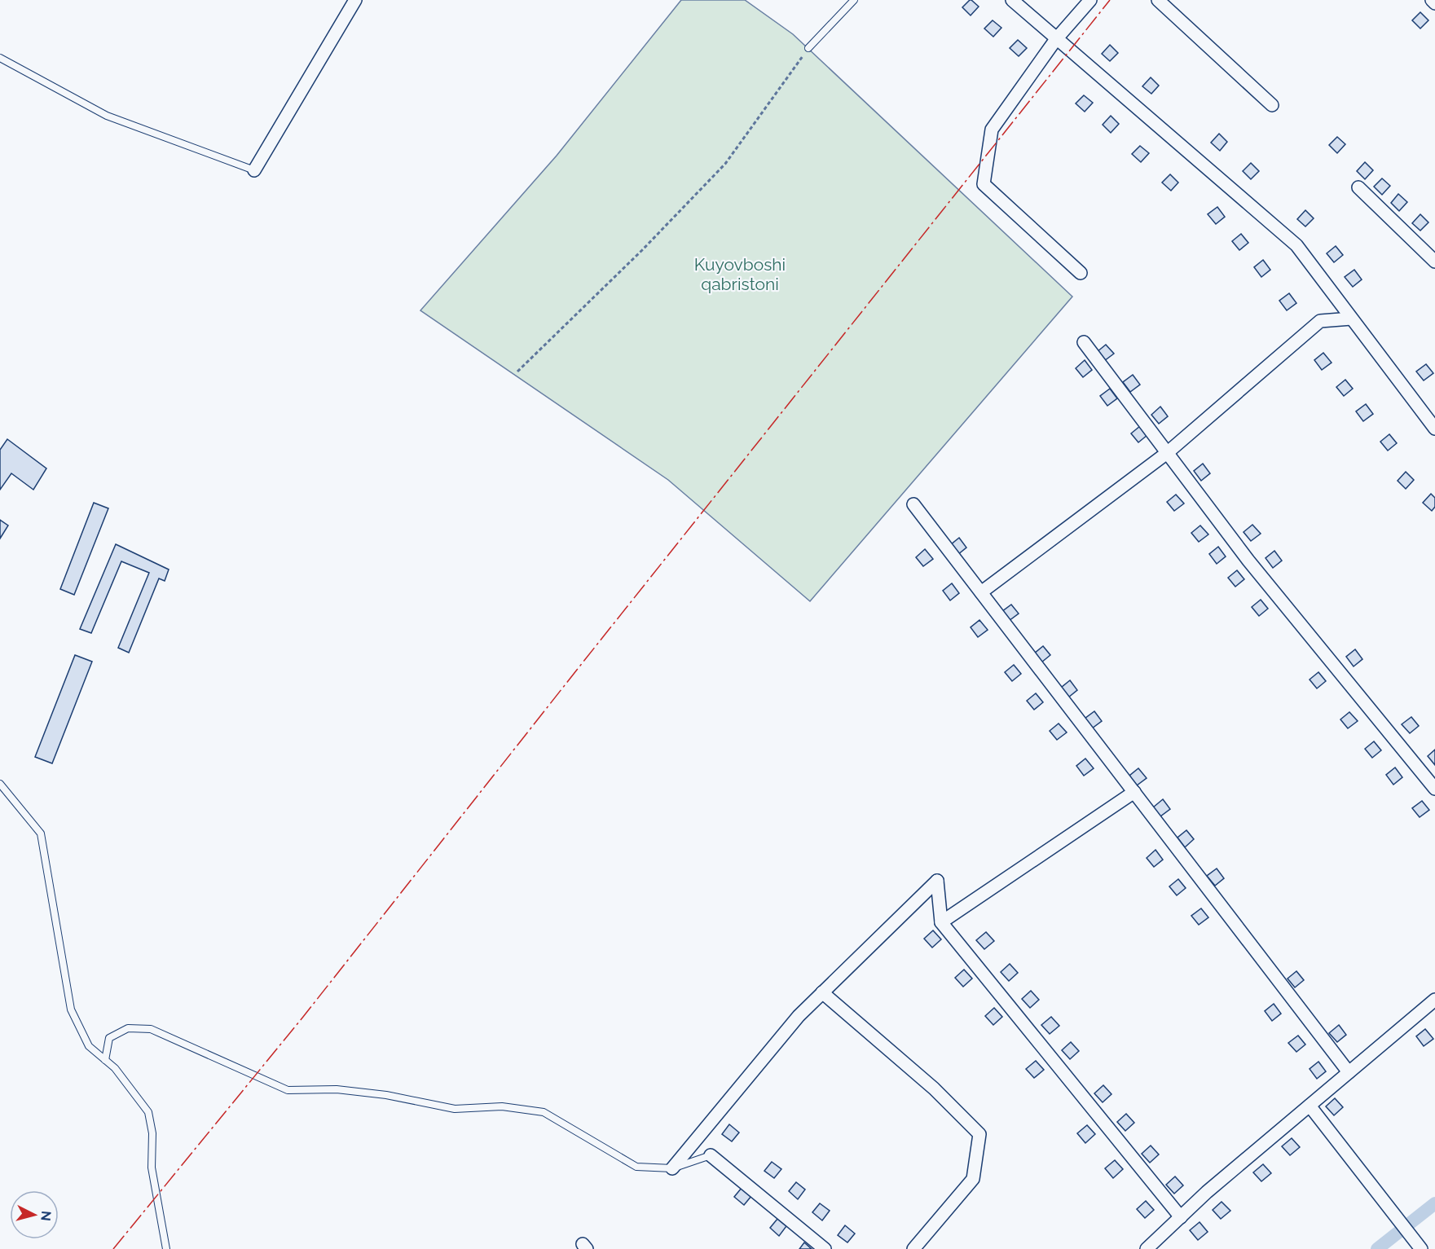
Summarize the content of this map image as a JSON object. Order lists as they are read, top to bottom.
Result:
{
  "parks": ["Kuyovboshi qabristoni"],
  "north": "right"
}
